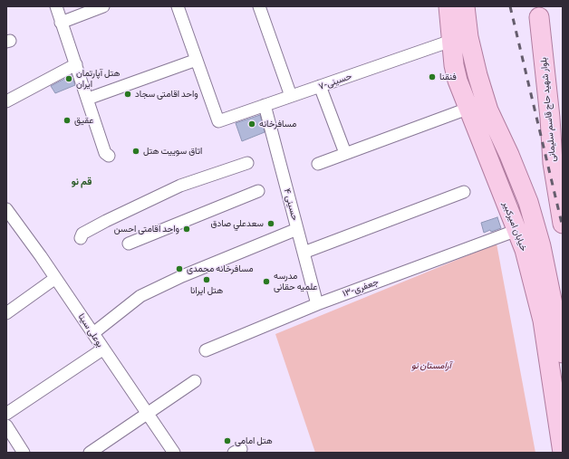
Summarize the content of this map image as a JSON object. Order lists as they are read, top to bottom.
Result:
{
  "streets": {
    "main road": ["بلوار شهید حاج قاسم سلیمانی", "خیابان امیرکبیر"],
    "street": [
      "حسینی-۷",
      "حسینی ۴",
      "جعفری-۱۳",
      "بوعلی سینا"
    ]
  },
  "crossings": [
    ["حسینی-۷", "حسینی ۴"],
    ["حسینی-۷", "خیابان امیرکبیر"],
    ["حسینی ۴", "جعفری-۱۳"],
    ["خیابان امیرکبیر", "جعفری-۱۳"]
  ],
  "districts": ["قم نو"],
  "parks": ["آرامستان نو"],
  "places": [
    "فنقنا",
    "هتل آپارتمان ایران",
    "واحد اقامتی سجاد",
    "عقیق",
    "مسافرخانه",
    "اتاق سوییت هتل",
    "سعدعلي صادق",
    "واحد اقامتی احسن",
    "مسافرخانه محمدی",
    "هتل ایرانا",
    "مدرسه علمیه حقانی",
    "هتل امامی"
  ]
}
